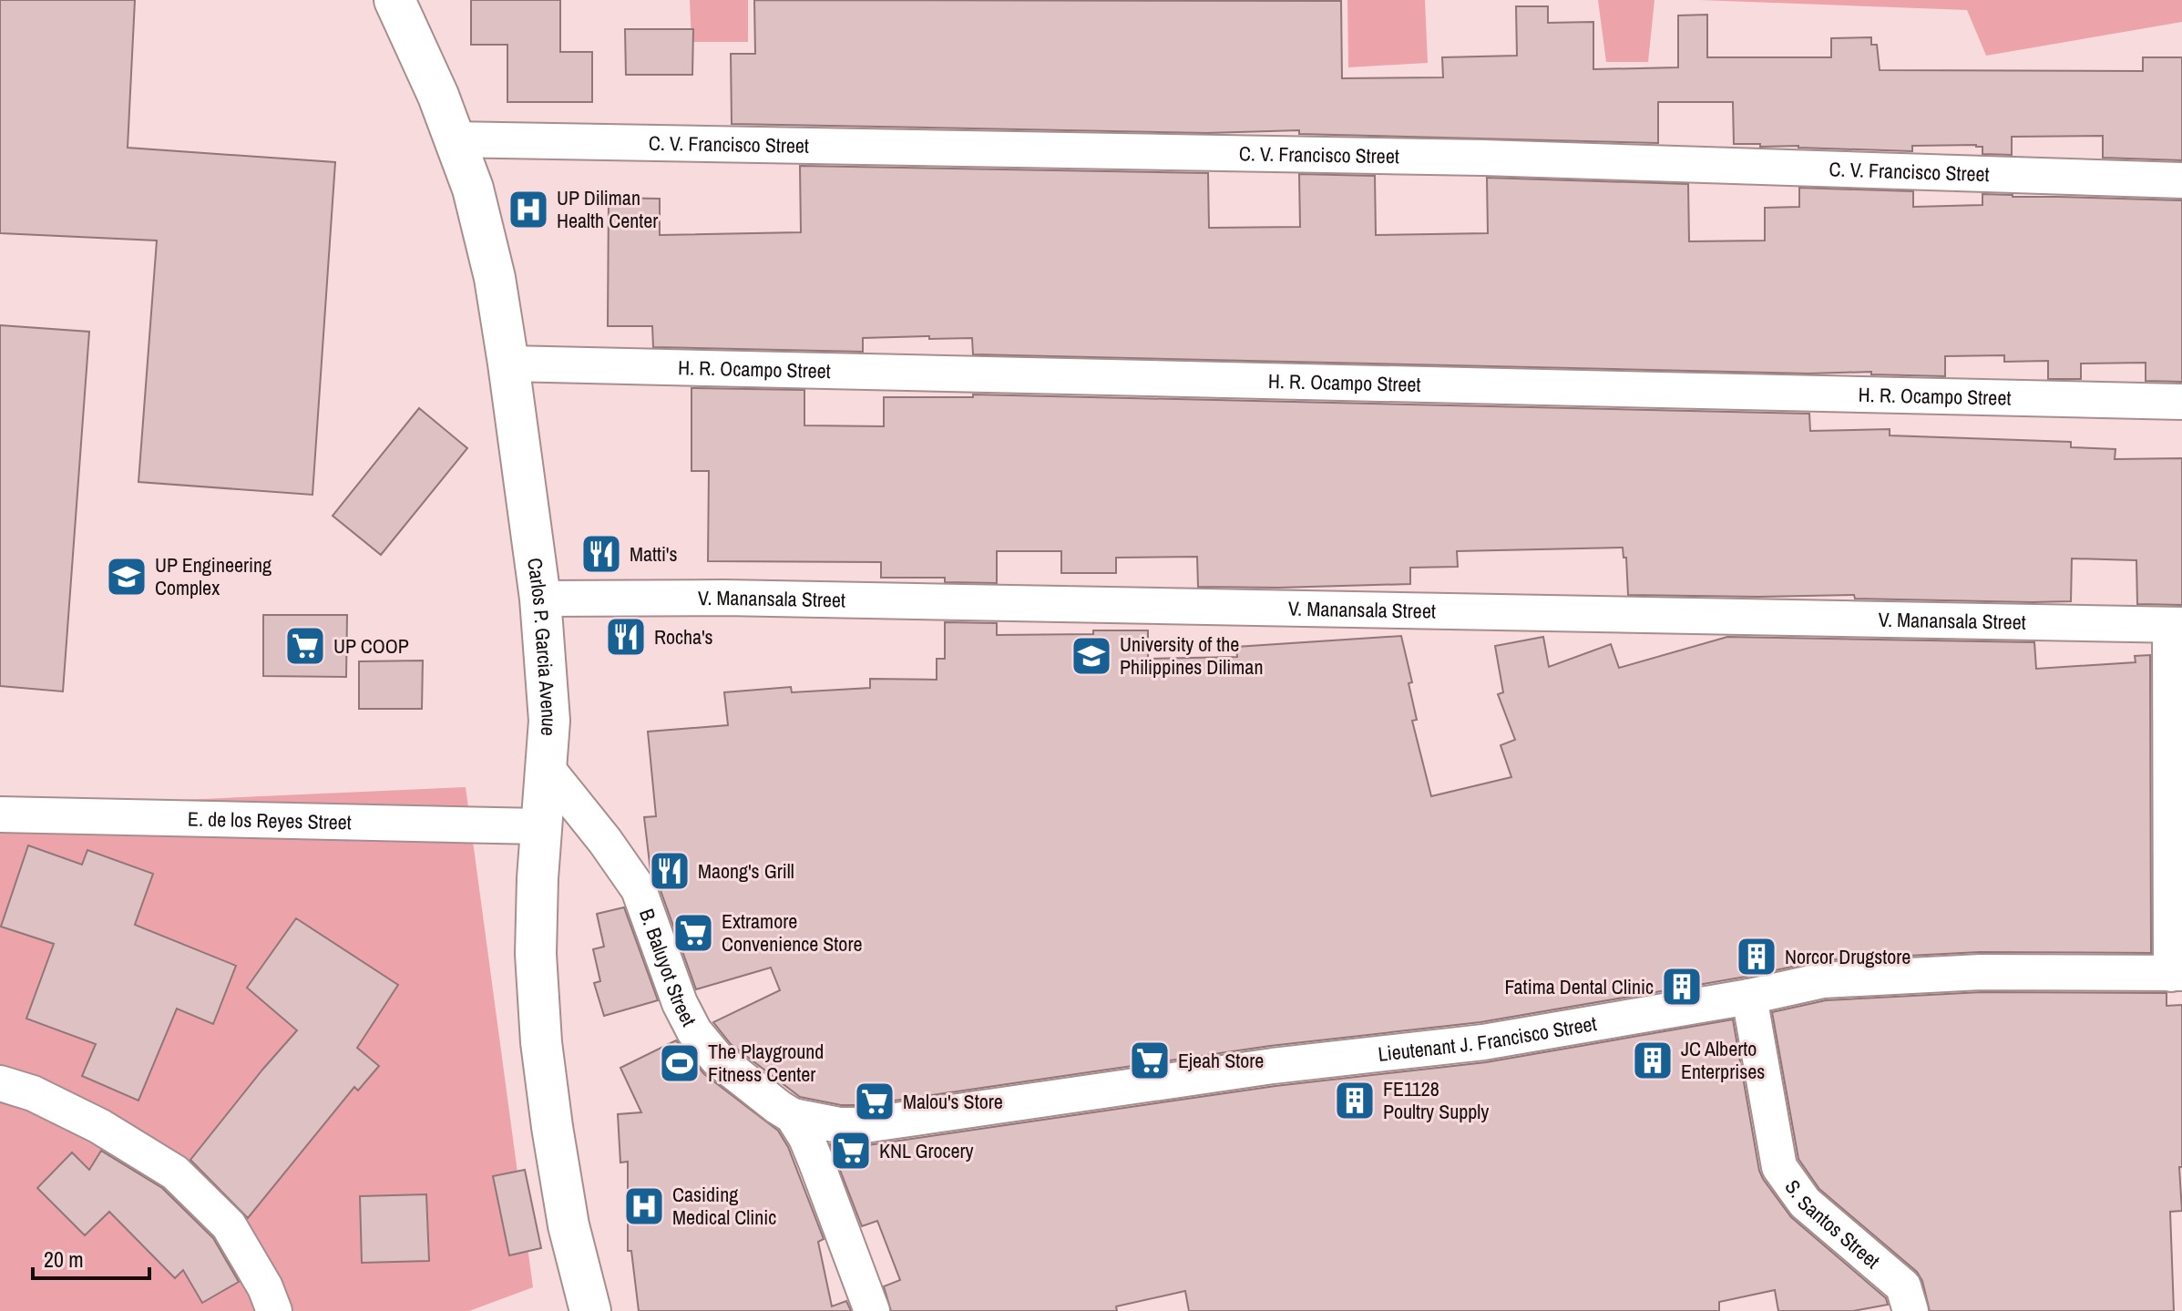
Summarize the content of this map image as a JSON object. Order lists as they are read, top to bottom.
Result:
{
  "streets": {
    "main road": ["Carlos P. Garcia Avenue"],
    "street": [
      "C. V. Francisco Street",
      "H. R. Ocampo Street",
      "V. Manansala Street",
      "E. de los Reyes Street",
      "B. Baluyot Street",
      "Lieutenant J. Francisco Street",
      "S. Santos Street"
    ]
  },
  "crossings": [
    ["C. V. Francisco Street", "Carlos P. Garcia Avenue"],
    ["H. R. Ocampo Street", "Carlos P. Garcia Avenue"],
    ["V. Manansala Street", "Carlos P. Garcia Avenue"],
    ["Carlos P. Garcia Avenue", "E. de los Reyes Street"],
    ["Carlos P. Garcia Avenue", "B. Baluyot Street"],
    ["B. Baluyot Street", "Lieutenant J. Francisco Street"],
    ["Lieutenant J. Francisco Street", "S. Santos Street"]
  ],
  "places": {
    "hospital": ["UP Diliman Health Center", "Casiding Medical Clinic"],
    "restaurant": ["Matti's", "Rocha's", "Maong's Grill"],
    "school or university": ["UP Engineering Complex", "University of the Philippines Diliman"],
    "supermarket": [
      "UP COOP",
      "Extramore Convenience Store",
      "Ejeah Store",
      "Malou's Store",
      "KNL Grocery"
    ],
    "building": [
      "Norcor Drugstore",
      "Fatima Dental Clinic",
      "JC Alberto Enterprises",
      "FE1128 Poultry Supply"
    ],
    "sports": ["The Playground Fitness Center"]
  },
  "scale_bar": "20 m"
}
